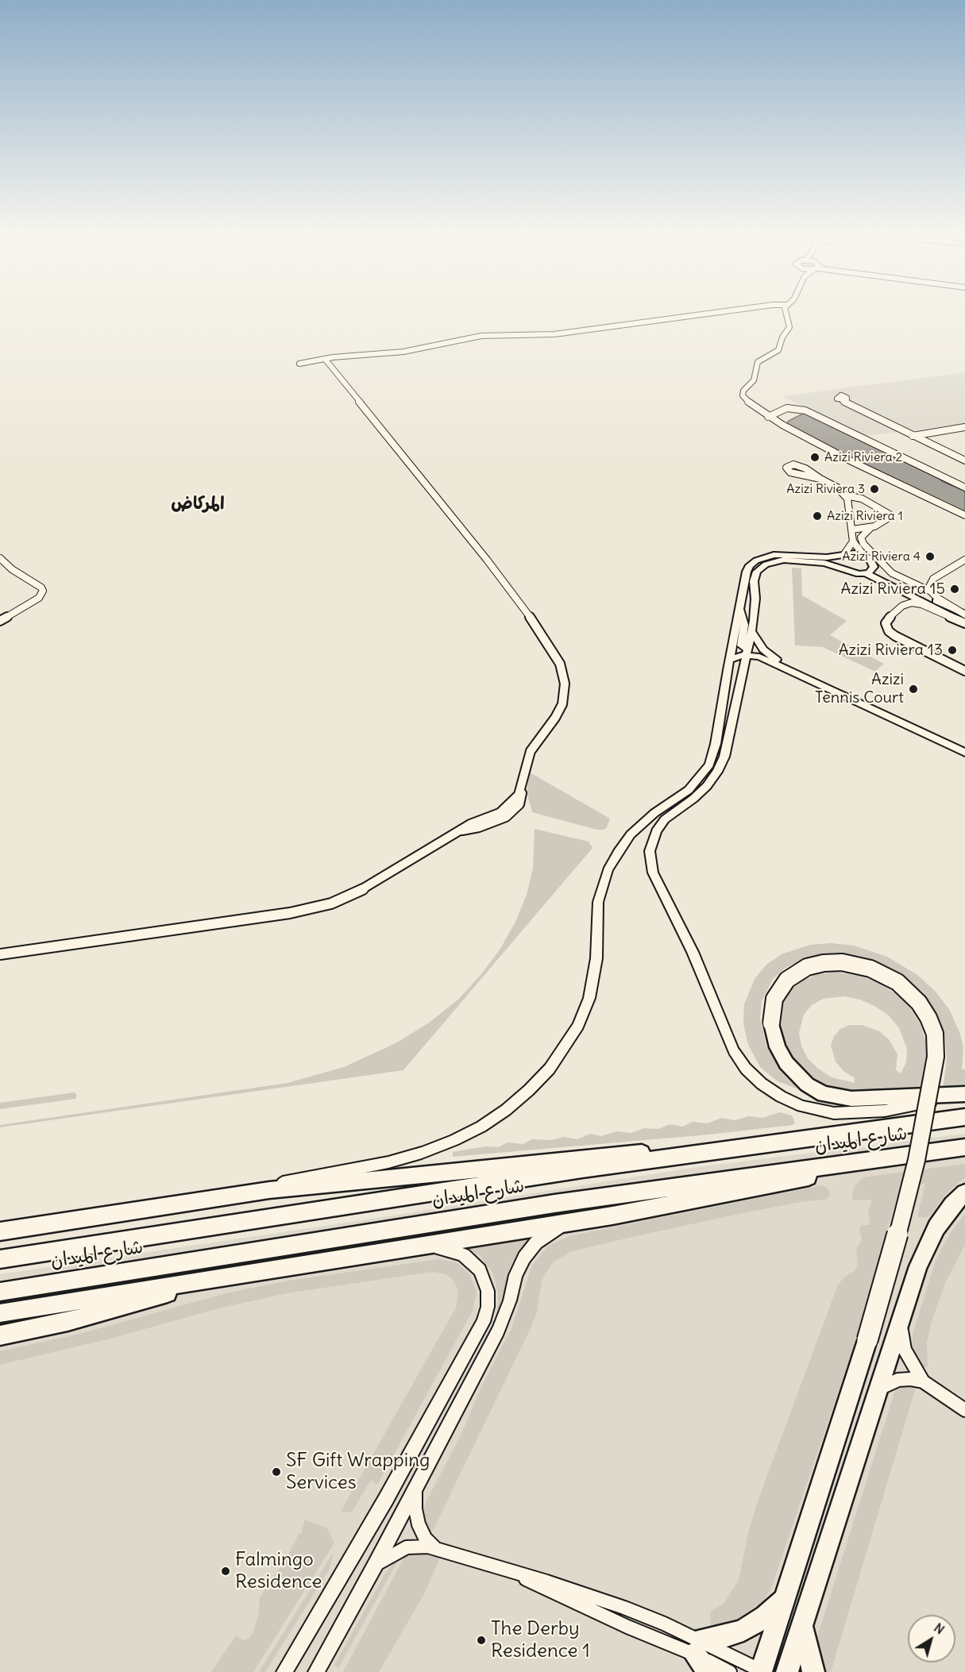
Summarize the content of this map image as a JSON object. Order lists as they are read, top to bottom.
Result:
{
  "streets": {
    "main road": ["شارع الميدان"]
  },
  "districts": ["المركاض"],
  "places": [
    "Azizi Riviera 2",
    "Azizi Riviera 3",
    "Azizi Riviera 1",
    "Azizi Riviera 4",
    "Azizi Riviera 15",
    "Azizi Riviera 13",
    "Azizi Tennis Court",
    "SF Gift Wrapping Services",
    "Falmingo Residence",
    "The Derby Residence 1"
  ],
  "north": "top right"
}
